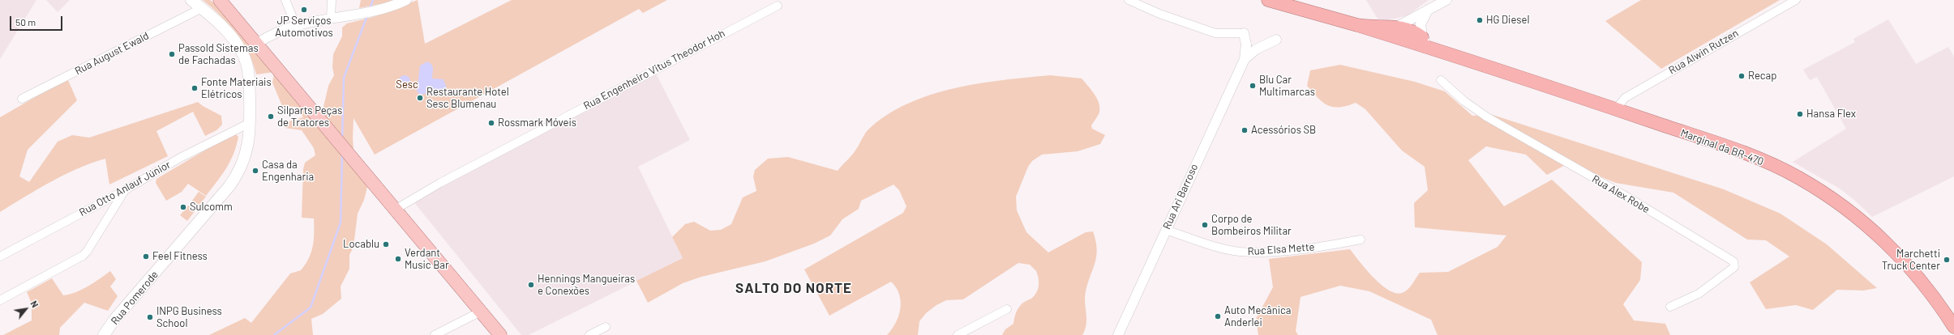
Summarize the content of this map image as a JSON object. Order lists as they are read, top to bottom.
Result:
{
  "streets": {
    "highway": ["Marginal da BR-470"],
    "main road": ["Rua Pomerode"],
    "street": [
      "Rua Alwin Rutzen",
      "Rua August Ewald",
      "Rua Engenheiro Vitus Theodor Hoh",
      "Rua Otto Anlauf Júnior",
      "Rua Alex Robe",
      "Rua Ari Barroso",
      "Rua Elsa Mette"
    ]
  },
  "crossings": [
    ["Rua Alwin Rutzen", "Marginal da BR-470"],
    ["Rua August Ewald", "Rua Pomerode"],
    ["Rua Otto Anlauf Júnior", "Rua Pomerode"],
    ["Rua Ari Barroso", "Rua Elsa Mette"]
  ],
  "districts": ["SALTO DO NORTE"],
  "parks": ["Sesc"],
  "places": [
    "JP Serviços Automotivos",
    "HG Diesel",
    "Passold Sistemas de Fachadas",
    "Recap",
    "Blu Car Multimarcas",
    "Fonte Materiais Elétricos",
    "Restaurante Hotel Sesc Blumenau",
    "Hansa Flex",
    "Silparts Peças de Tratores",
    "Rossmark Móveis",
    "Acessórios SB",
    "Casa da Engenharia",
    "Sulcomm",
    "Corpo de Bombeiros Militar",
    "Locablu",
    "Feel Fitness",
    "Verdant Music Bar",
    "Marchetti Truck Center",
    "Hennings Mangueiras e Conexões",
    "Auto Mecânica Anderlei",
    "INPG Business School"
  ],
  "scale_bar": "50 m",
  "north": "top right"
}
